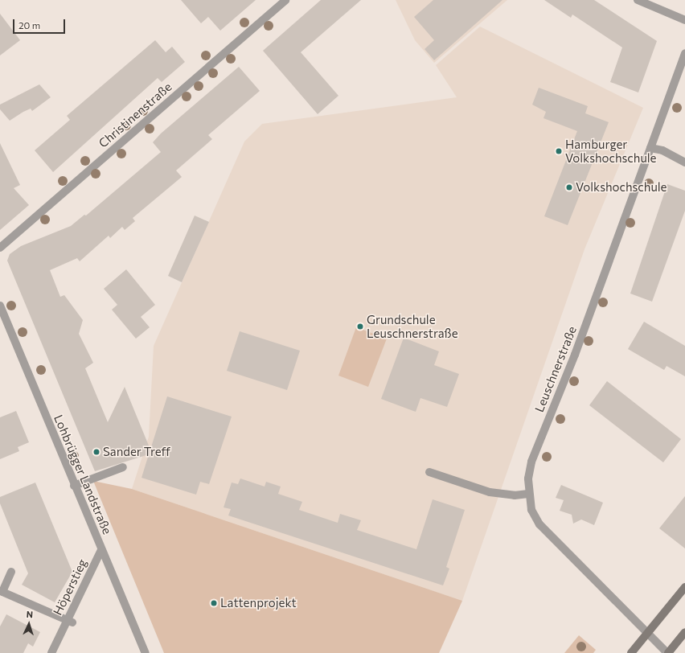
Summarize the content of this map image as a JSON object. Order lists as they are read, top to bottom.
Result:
{
  "streets": {
    "street": [
      "Christinenstraße",
      "Leuschnerstraße",
      "Lohbrügger Landstraße",
      "Höperstieg"
    ]
  },
  "crossings": [
    ["Lohbrügger Landstraße", "Höperstieg"]
  ],
  "places": [
    "Hamburger Volkshochschule",
    "Volkshochschule",
    "Grundschule Leuschnerstraße",
    "Sander Treff",
    "Lattenprojekt"
  ],
  "scale_bar": "20 m",
  "north": "top"
}
